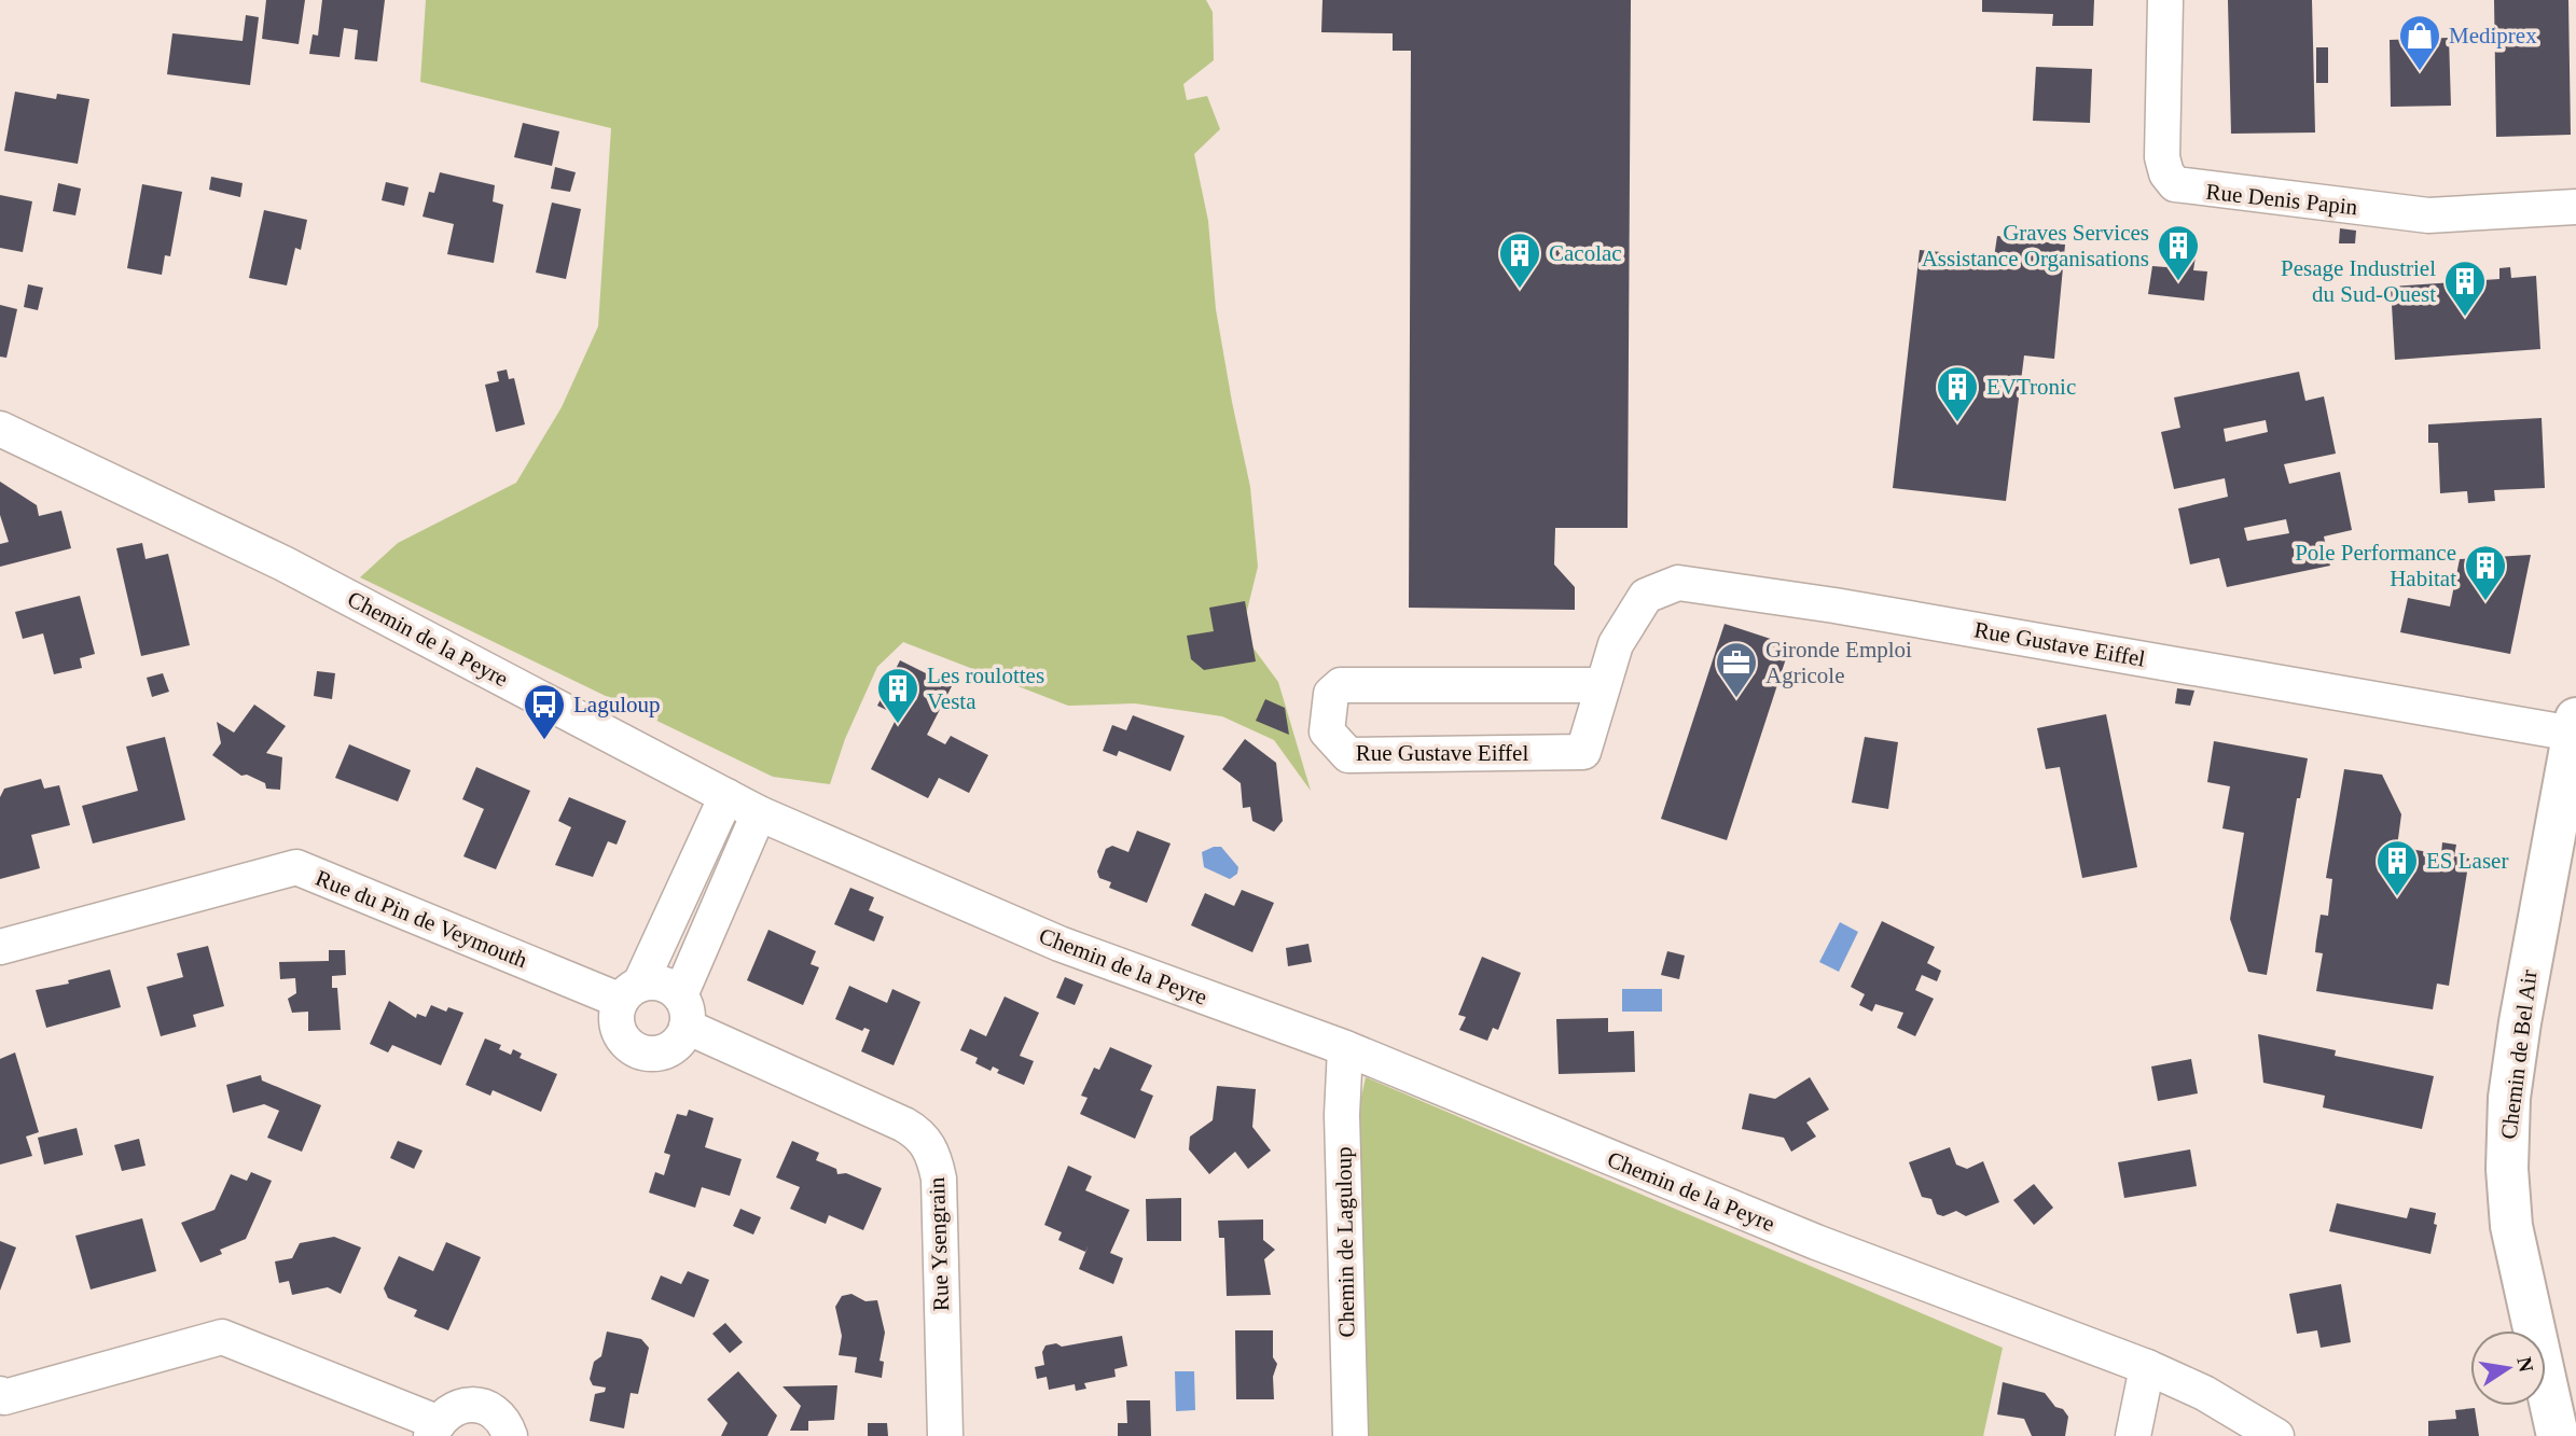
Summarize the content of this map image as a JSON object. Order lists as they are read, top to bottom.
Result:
{
  "streets": {
    "street": [
      "Rue Denis Papin",
      "Chemin de la Peyre",
      "Rue Gustave Eiffel",
      "Rue du Pin de Veymouth",
      "Chemin de Bel Air",
      "Chemin de Laguloup",
      "Rue Ysengrain"
    ]
  },
  "crossings": [
    ["Chemin de la Peyre", "Chemin de Laguloup"],
    ["Rue Gustave Eiffel", "Chemin de Bel Air"],
    ["Rue du Pin de Veymouth", "Rue Ysengrain"]
  ],
  "places": {
    "shop": ["Mediprex"],
    "building": [
      "Graves Services Assistance Organisations",
      "Cacolac",
      "Pesage Industriel du Sud-Ouest",
      "EVTronic",
      "Pole Performance Habitat",
      "Les roulottes Vesta",
      "ES Laser"
    ],
    "office": ["Gironde Emploi Agricole"],
    "bus stop": ["Laguloup"]
  },
  "north": "right"
}
